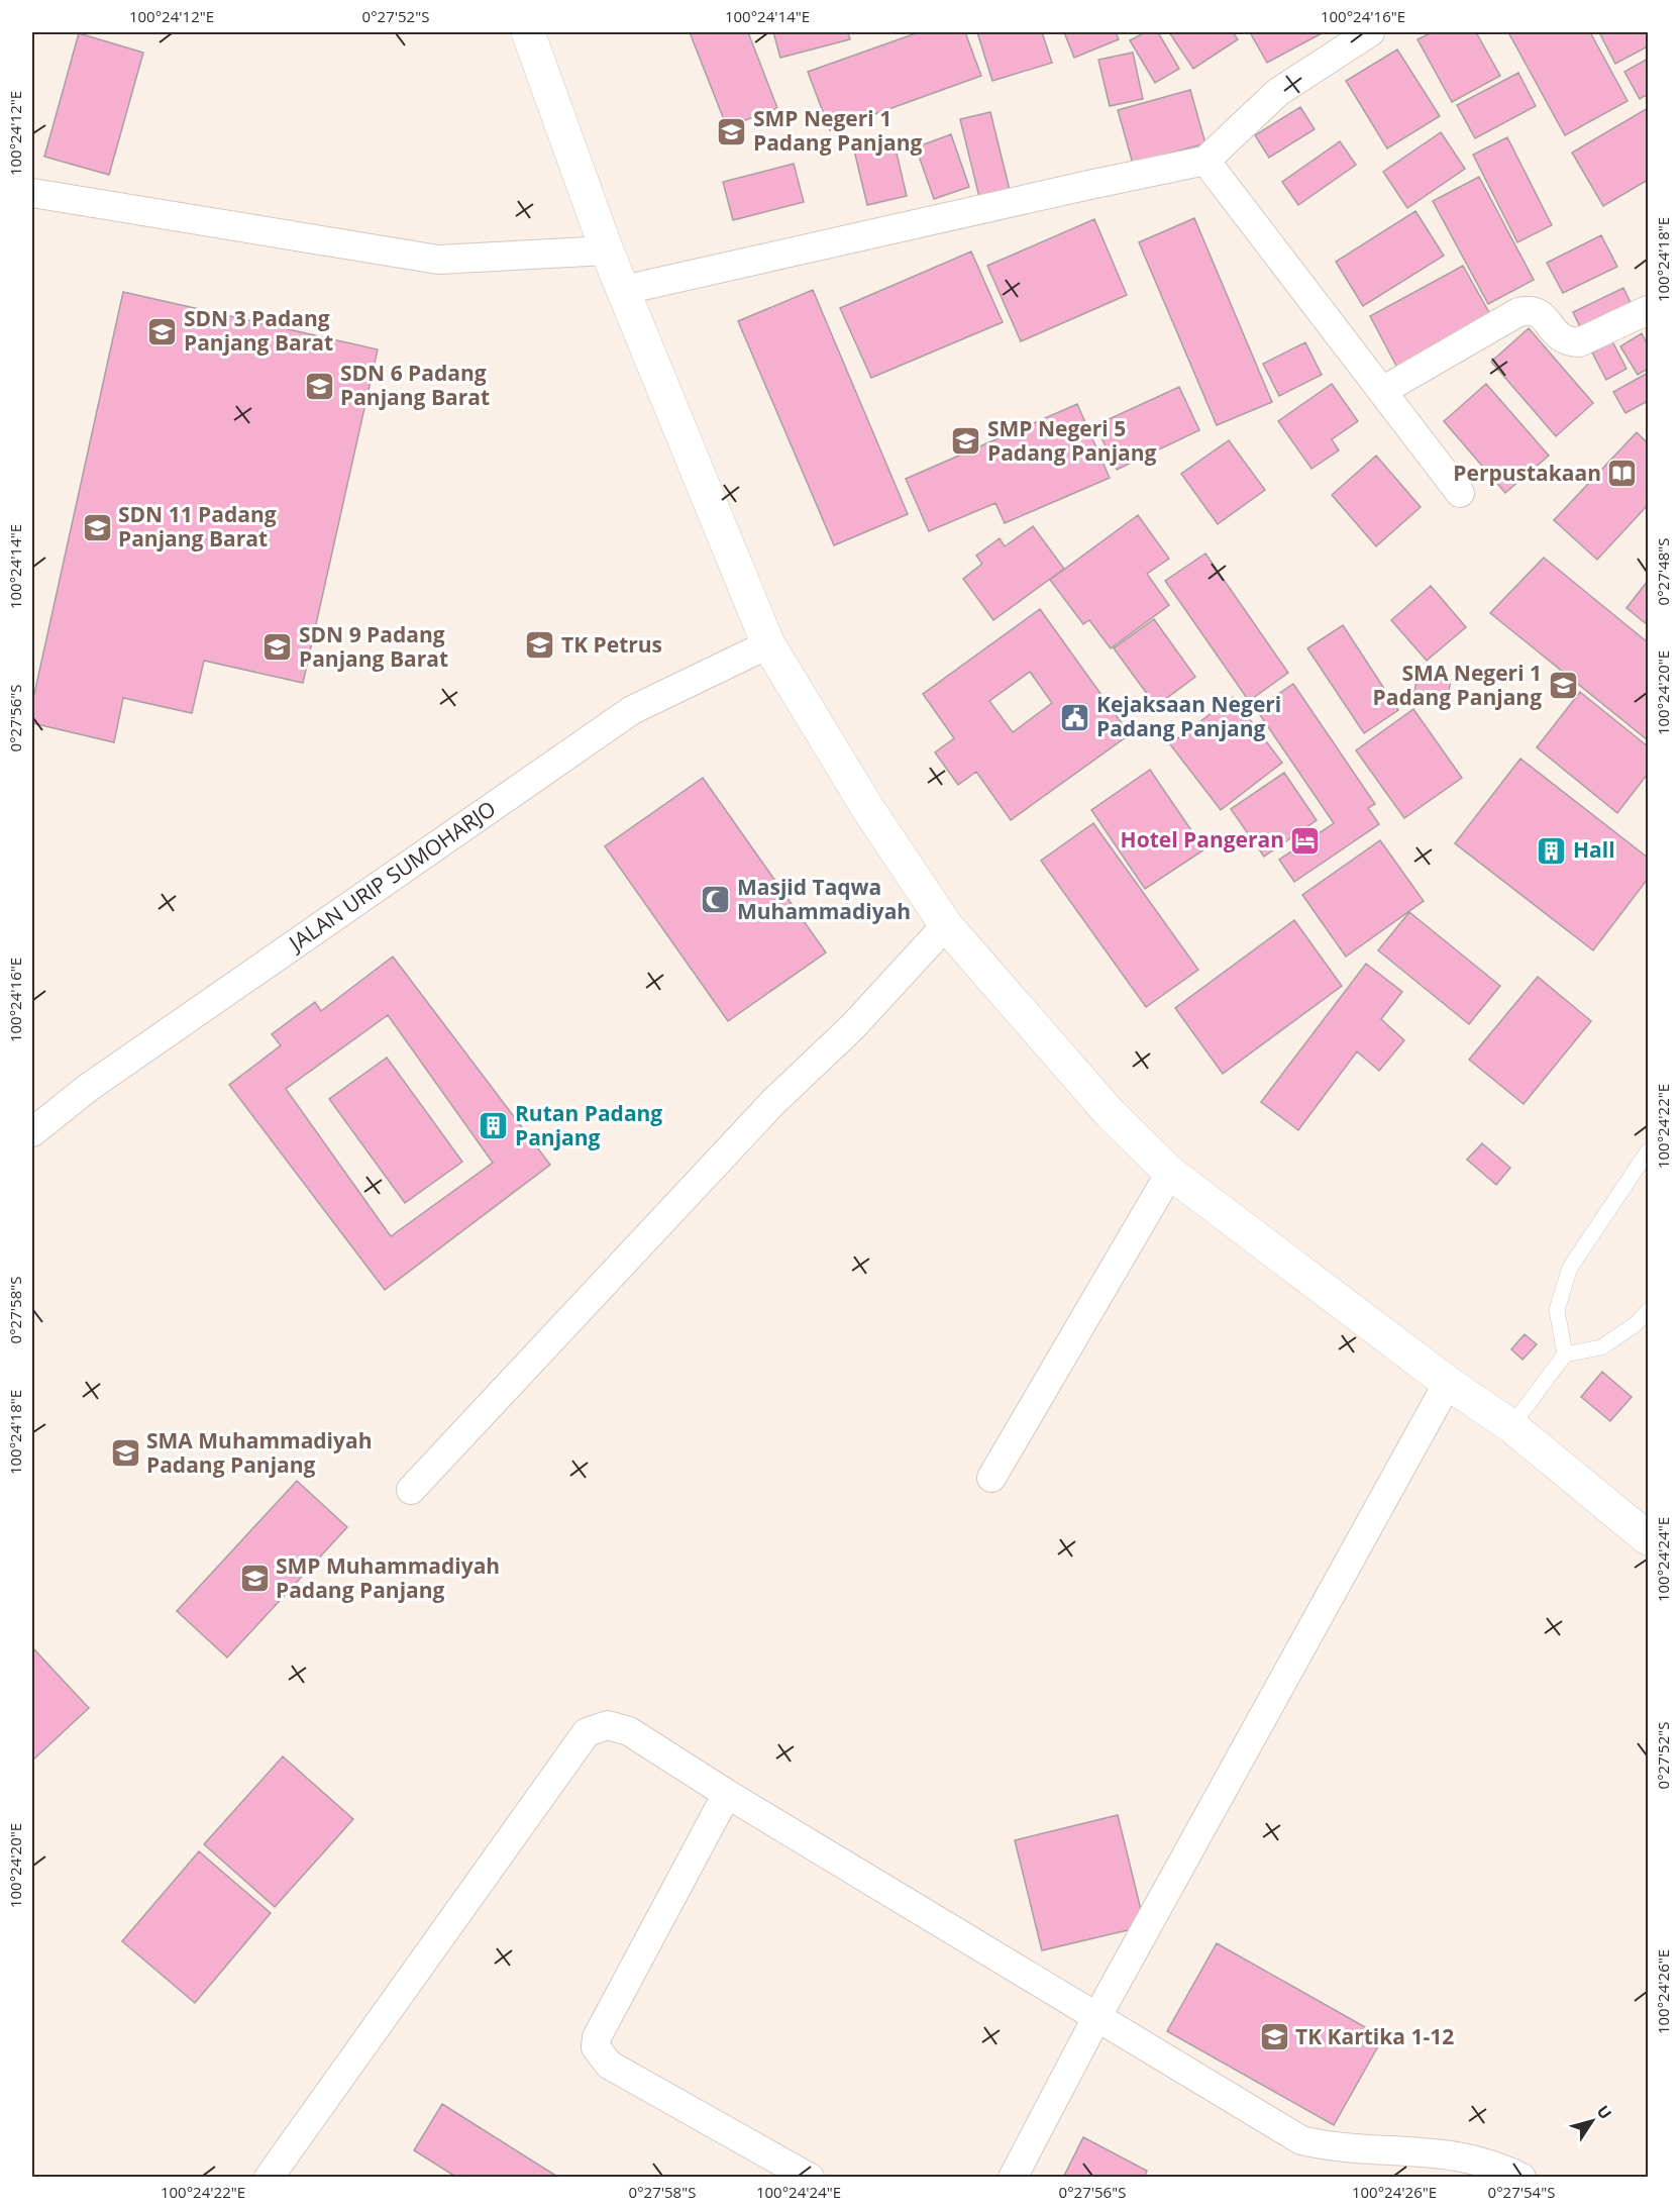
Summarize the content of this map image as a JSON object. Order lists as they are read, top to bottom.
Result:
{
  "streets": {
    "street": ["JALAN URIP SUMOHARJO"]
  },
  "places": {
    "school or university": [
      "SMP Negeri 1 Padang Panjang",
      "SDN 3 Padang Panjang Barat",
      "SDN 6 Padang Panjang Barat",
      "SMP Negeri 5 Padang Panjang",
      "SDN 11 Padang Panjang Barat",
      "TK Petrus",
      "SDN 9 Padang Panjang Barat",
      "SMA Negeri 1 Padang Panjang",
      "SMA Muhammadiyah Padang Panjang",
      "SMP Muhammadiyah Padang Panjang",
      "TK Kartika 1-12"
    ],
    "library": ["Perpustakaan"],
    "public building": ["Kejaksaan Negeri Padang Panjang"],
    "hotel": ["Hotel Pangeran"],
    "building": ["Hall", "Rutan Padang Panjang"],
    "mosque": ["Masjid Taqwa Muhammadiyah"]
  },
  "north": "top right",
  "coordinates": [
    "100°24'12\"E",
    "0°27'52\"S",
    "100°24'14\"E",
    "100°24'16\"E",
    "100°24'18\"E",
    "0°27'48\"S",
    "100°24'20\"E",
    "0°27'56\"S",
    "100°24'22\"E",
    "0°27'58\"S",
    "100°24'24\"E",
    "100°24'26\"E",
    "0°27'54\"S"
  ]
}
